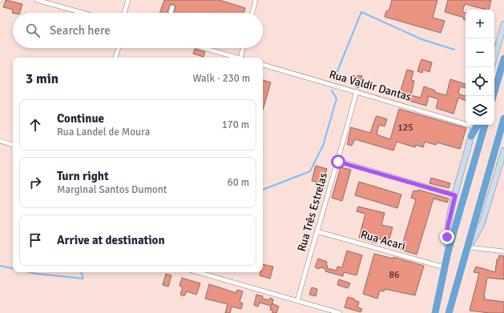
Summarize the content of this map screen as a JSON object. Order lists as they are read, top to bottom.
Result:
{
  "streets": {
    "street": ["Rua Valdir Dantas", "Rua Três Estrelas", "Rua Acari"]
  },
  "crossings": [
    ["Rua Valdir Dantas", "Rua Três Estrelas"],
    ["Rua Três Estrelas", "Rua Acari"]
  ],
  "house_numbers": ["125", "86"],
  "page": {
    "map_buttons": ["+", "−"],
    "search": "Search here",
    "heading": ["3 min", "Walk · 230 m"],
    "list": [
      ["Continue", "Rua Landel de Moura", "170 m"],
      ["Turn right", "Marginal Santos Dumont", "60 m"],
      "Arrive at destination"
    ]
  }
}
